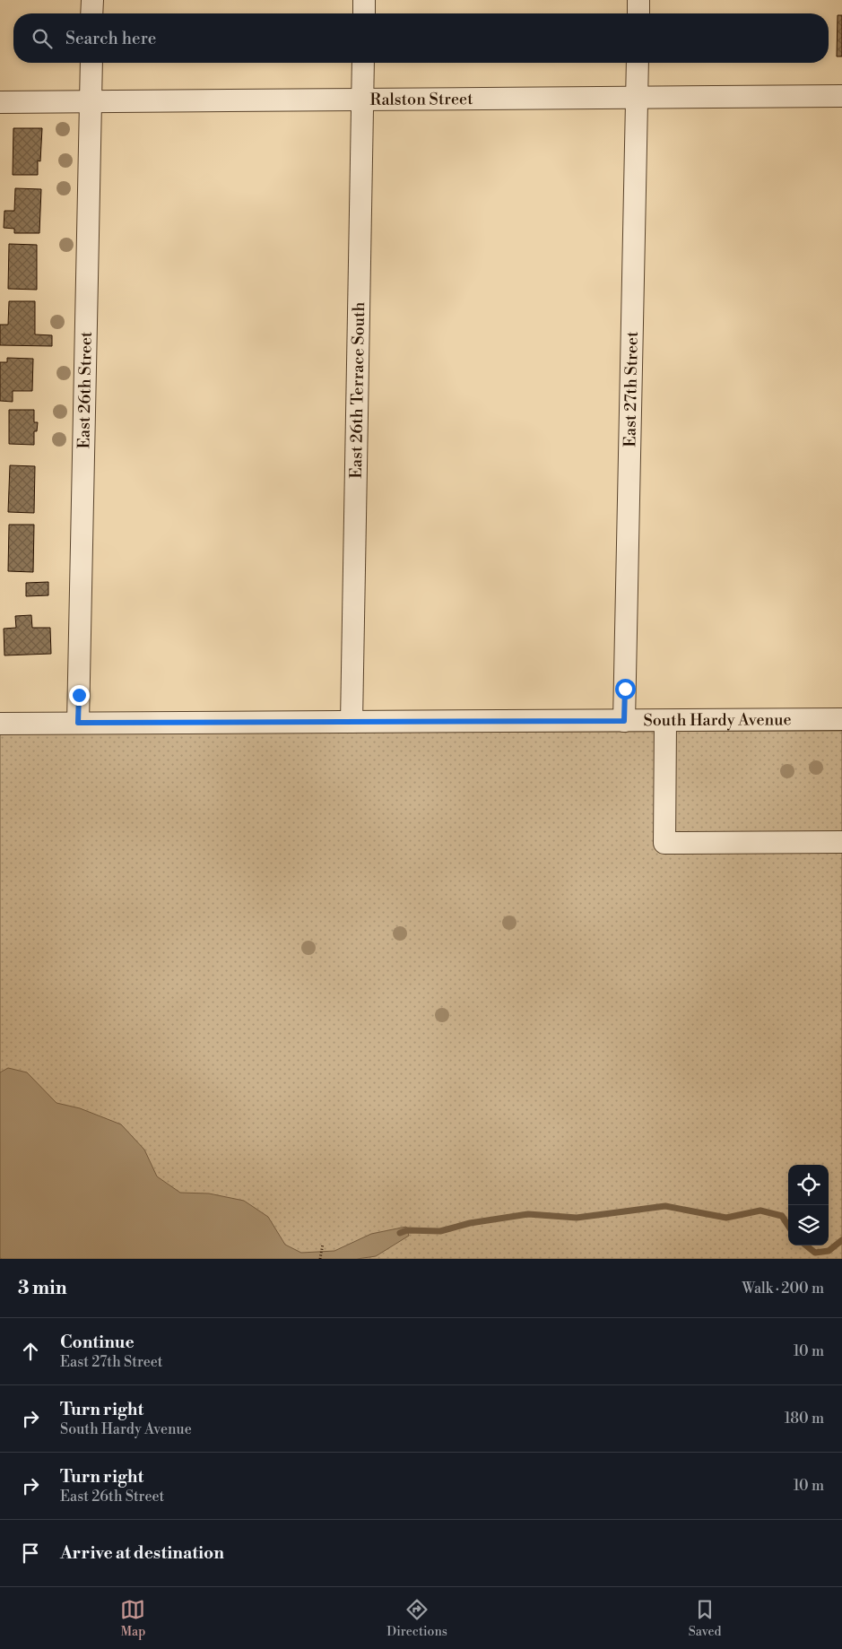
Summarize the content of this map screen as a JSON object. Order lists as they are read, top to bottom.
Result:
{
  "streets": {
    "street": [
      "Ralston Street",
      "East 27th Street",
      "East 26th Street",
      "East 26th Terrace South",
      "South Hardy Avenue"
    ]
  },
  "crossings": [
    ["Ralston Street", "East 27th Street"],
    ["Ralston Street", "East 26th Street"],
    ["Ralston Street", "East 26th Terrace South"],
    ["East 27th Street", "South Hardy Avenue"],
    ["East 26th Street", "South Hardy Avenue"],
    ["East 26th Terrace South", "South Hardy Avenue"]
  ],
  "page": {
    "search": "Search here",
    "heading": ["3 min", "Walk · 200 m"],
    "list": [
      ["Continue", "East 27th Street", "10 m"],
      ["Turn right", "South Hardy Avenue", "180 m"],
      ["Turn right", "East 26th Street", "10 m"],
      "Arrive at destination"
    ],
    "nav": ["Map", "Directions", "Saved"]
  }
}
